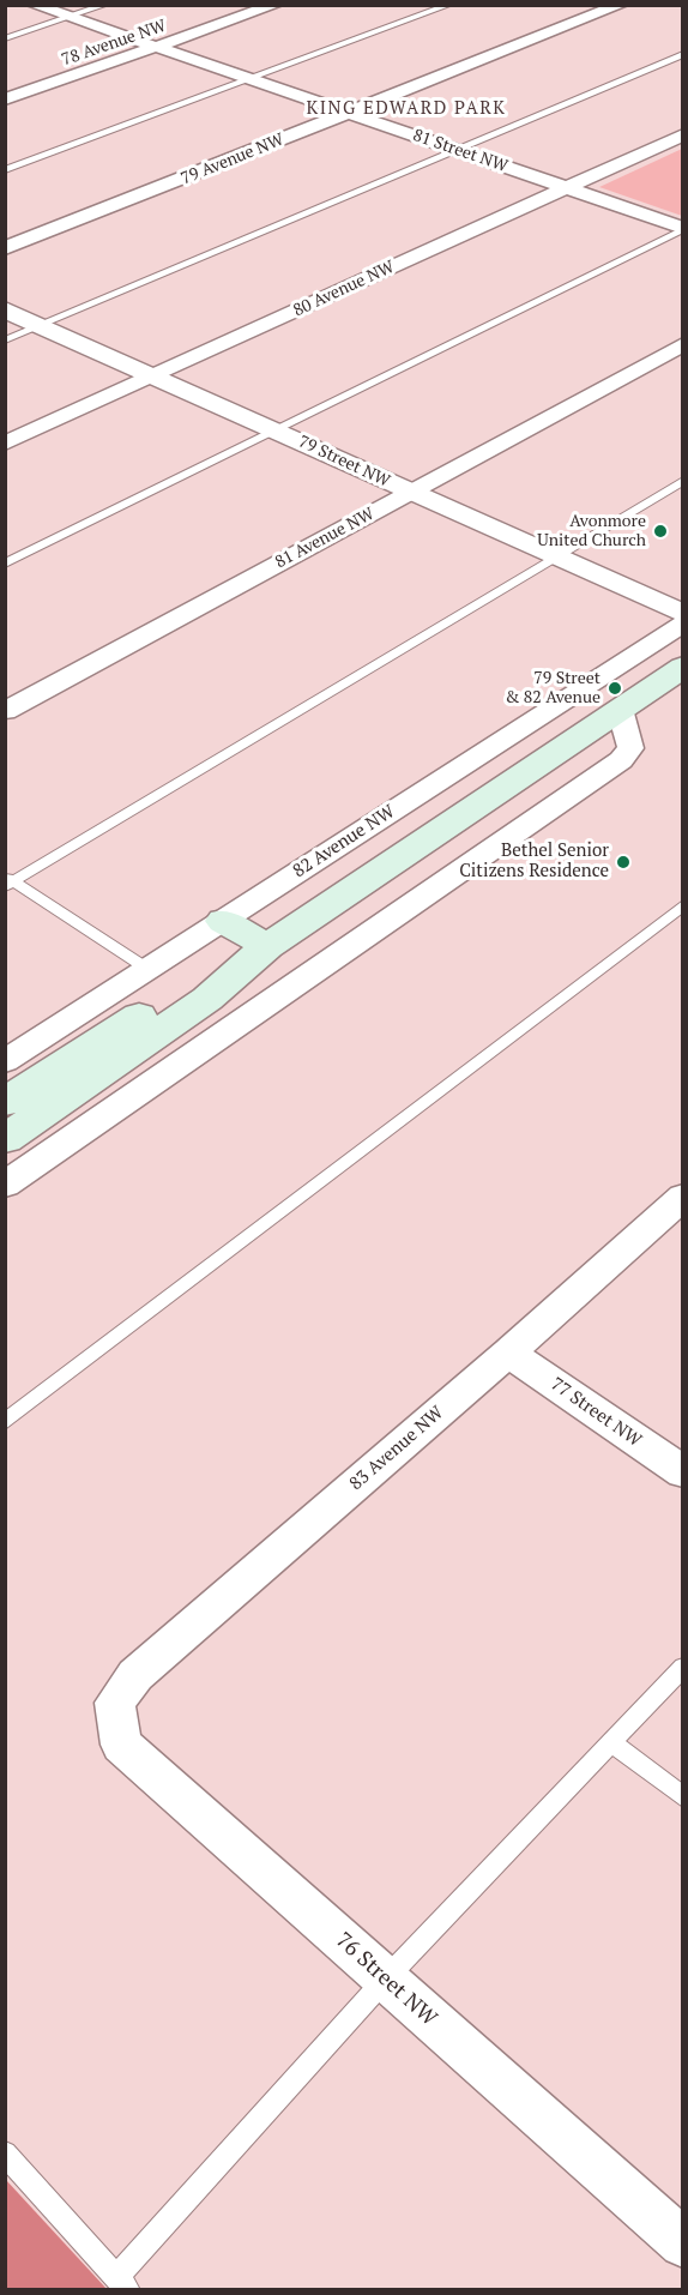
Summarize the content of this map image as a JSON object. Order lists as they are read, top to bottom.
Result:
{
  "streets": {
    "street": [
      "78 Avenue NW",
      "81 Street NW",
      "79 Avenue NW",
      "80 Avenue NW",
      "79 Street NW",
      "81 Avenue NW",
      "82 Avenue NW",
      "77 Street NW",
      "83 Avenue NW",
      "76 Street NW"
    ]
  },
  "crossings": [
    ["78 Avenue NW", "81 Street NW"],
    ["81 Street NW", "79 Avenue NW"],
    ["81 Street NW", "80 Avenue NW"],
    ["80 Avenue NW", "79 Street NW"],
    ["79 Street NW", "81 Avenue NW"],
    ["77 Street NW", "83 Avenue NW"],
    ["83 Avenue NW", "76 Street NW"]
  ],
  "districts": ["KING EDWARD PARK"],
  "places": ["Avonmore United Church", "79 Street & 82 Avenue", "Bethel Senior Citizens Residence"]
}
